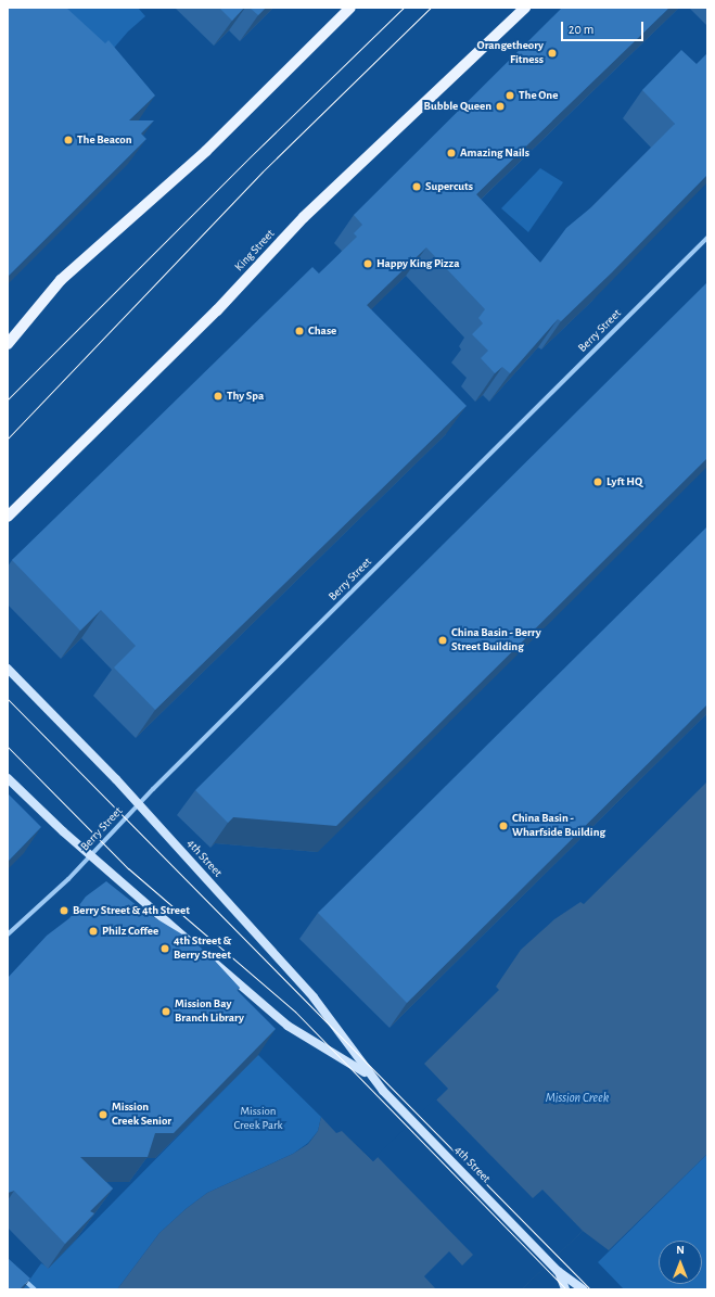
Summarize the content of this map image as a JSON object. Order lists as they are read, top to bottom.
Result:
{
  "streets": {
    "main road": ["King Street", "4th Street"],
    "street": ["Berry Street"]
  },
  "crossings": [
    ["Berry Street", "4th Street"]
  ],
  "water": ["Mission Creek"],
  "parks": ["Mission Creek Park"],
  "places": [
    "Orangetheory Fitness",
    "The One",
    "Bubble Queen",
    "The Beacon",
    "Amazing Nails",
    "Supercuts",
    "Happy King Pizza",
    "Chase",
    "Thy Spa",
    "Lyft HQ",
    "China Basin - Berry Street Building",
    "China Basin - Wharfside Building",
    "Berry Street & 4th Street",
    "Philz Coffee",
    "4th Street & Berry Street",
    "Mission Bay Branch Library",
    "Mission Creek Senior"
  ],
  "scale_bar": "20 m",
  "north": "top"
}
